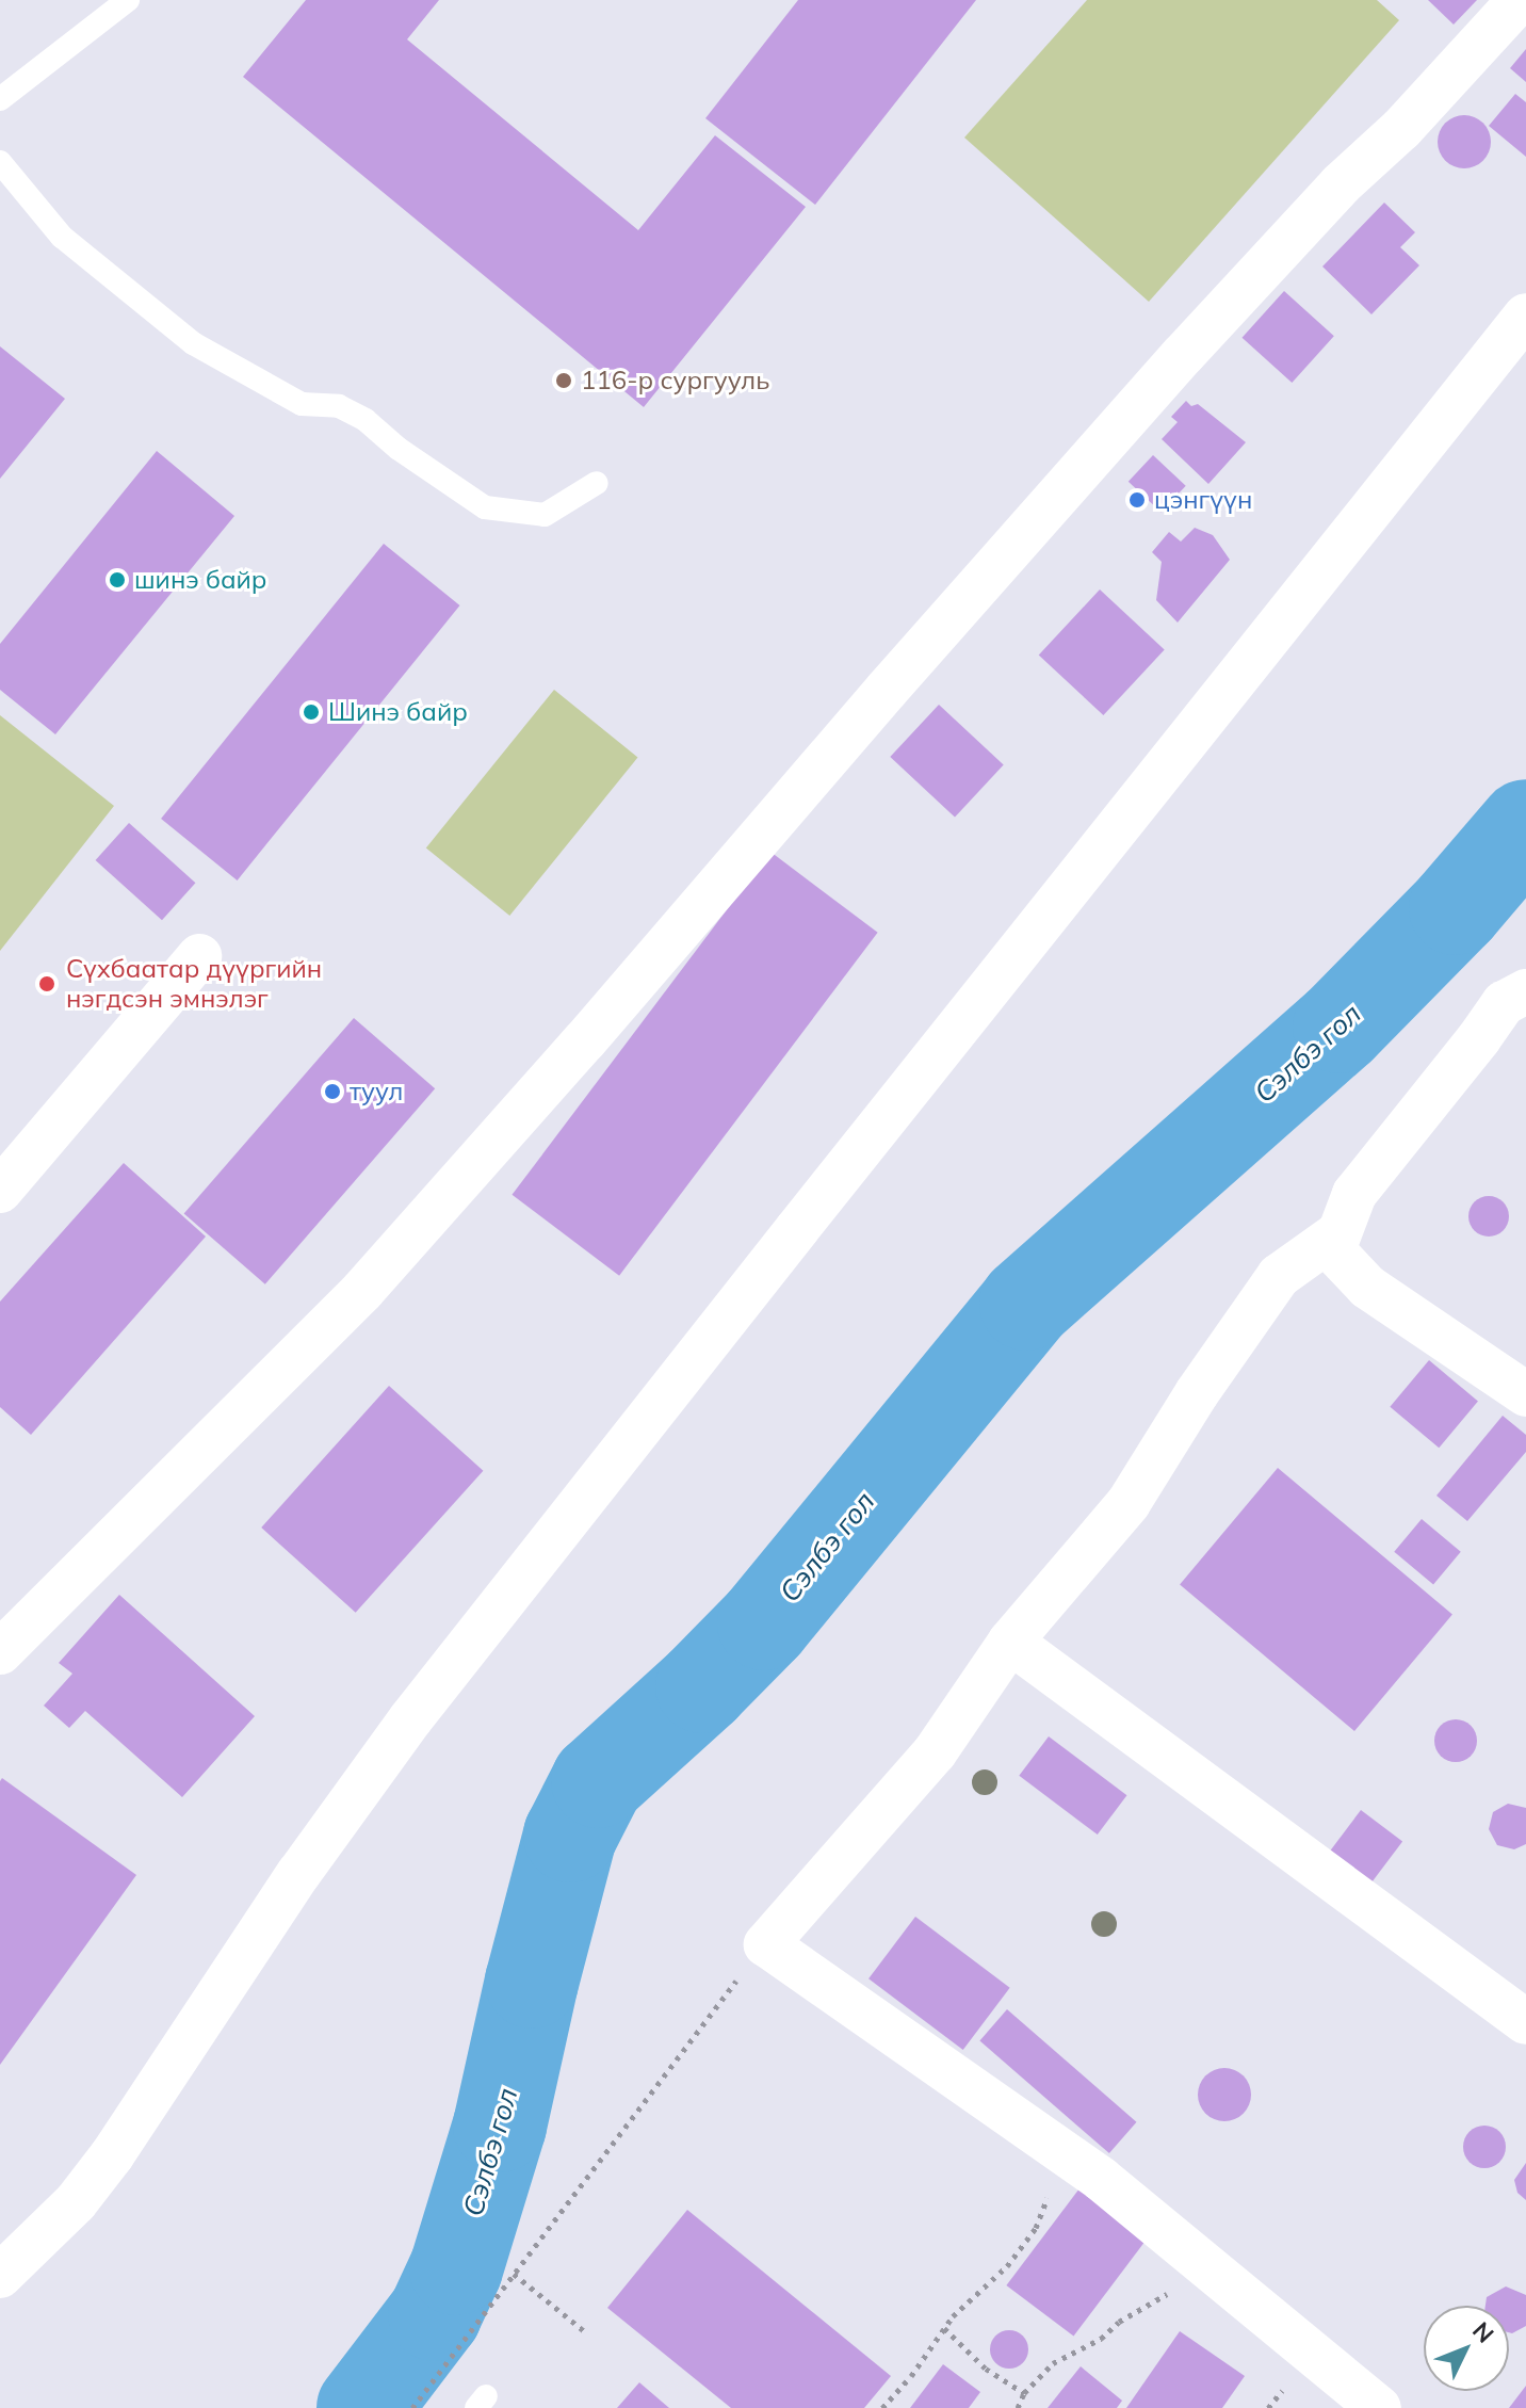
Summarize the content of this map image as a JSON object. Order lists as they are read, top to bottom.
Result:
{
  "water": ["Сэлбэ гол"],
  "places": [
    "116-р сургууль",
    "цэнгүүн",
    "шинэ байр",
    "Шинэ байр",
    "Сүхбаатар дүүргийн нэгдсэн эмнэлэг",
    "туул"
  ],
  "north": "top right"
}
